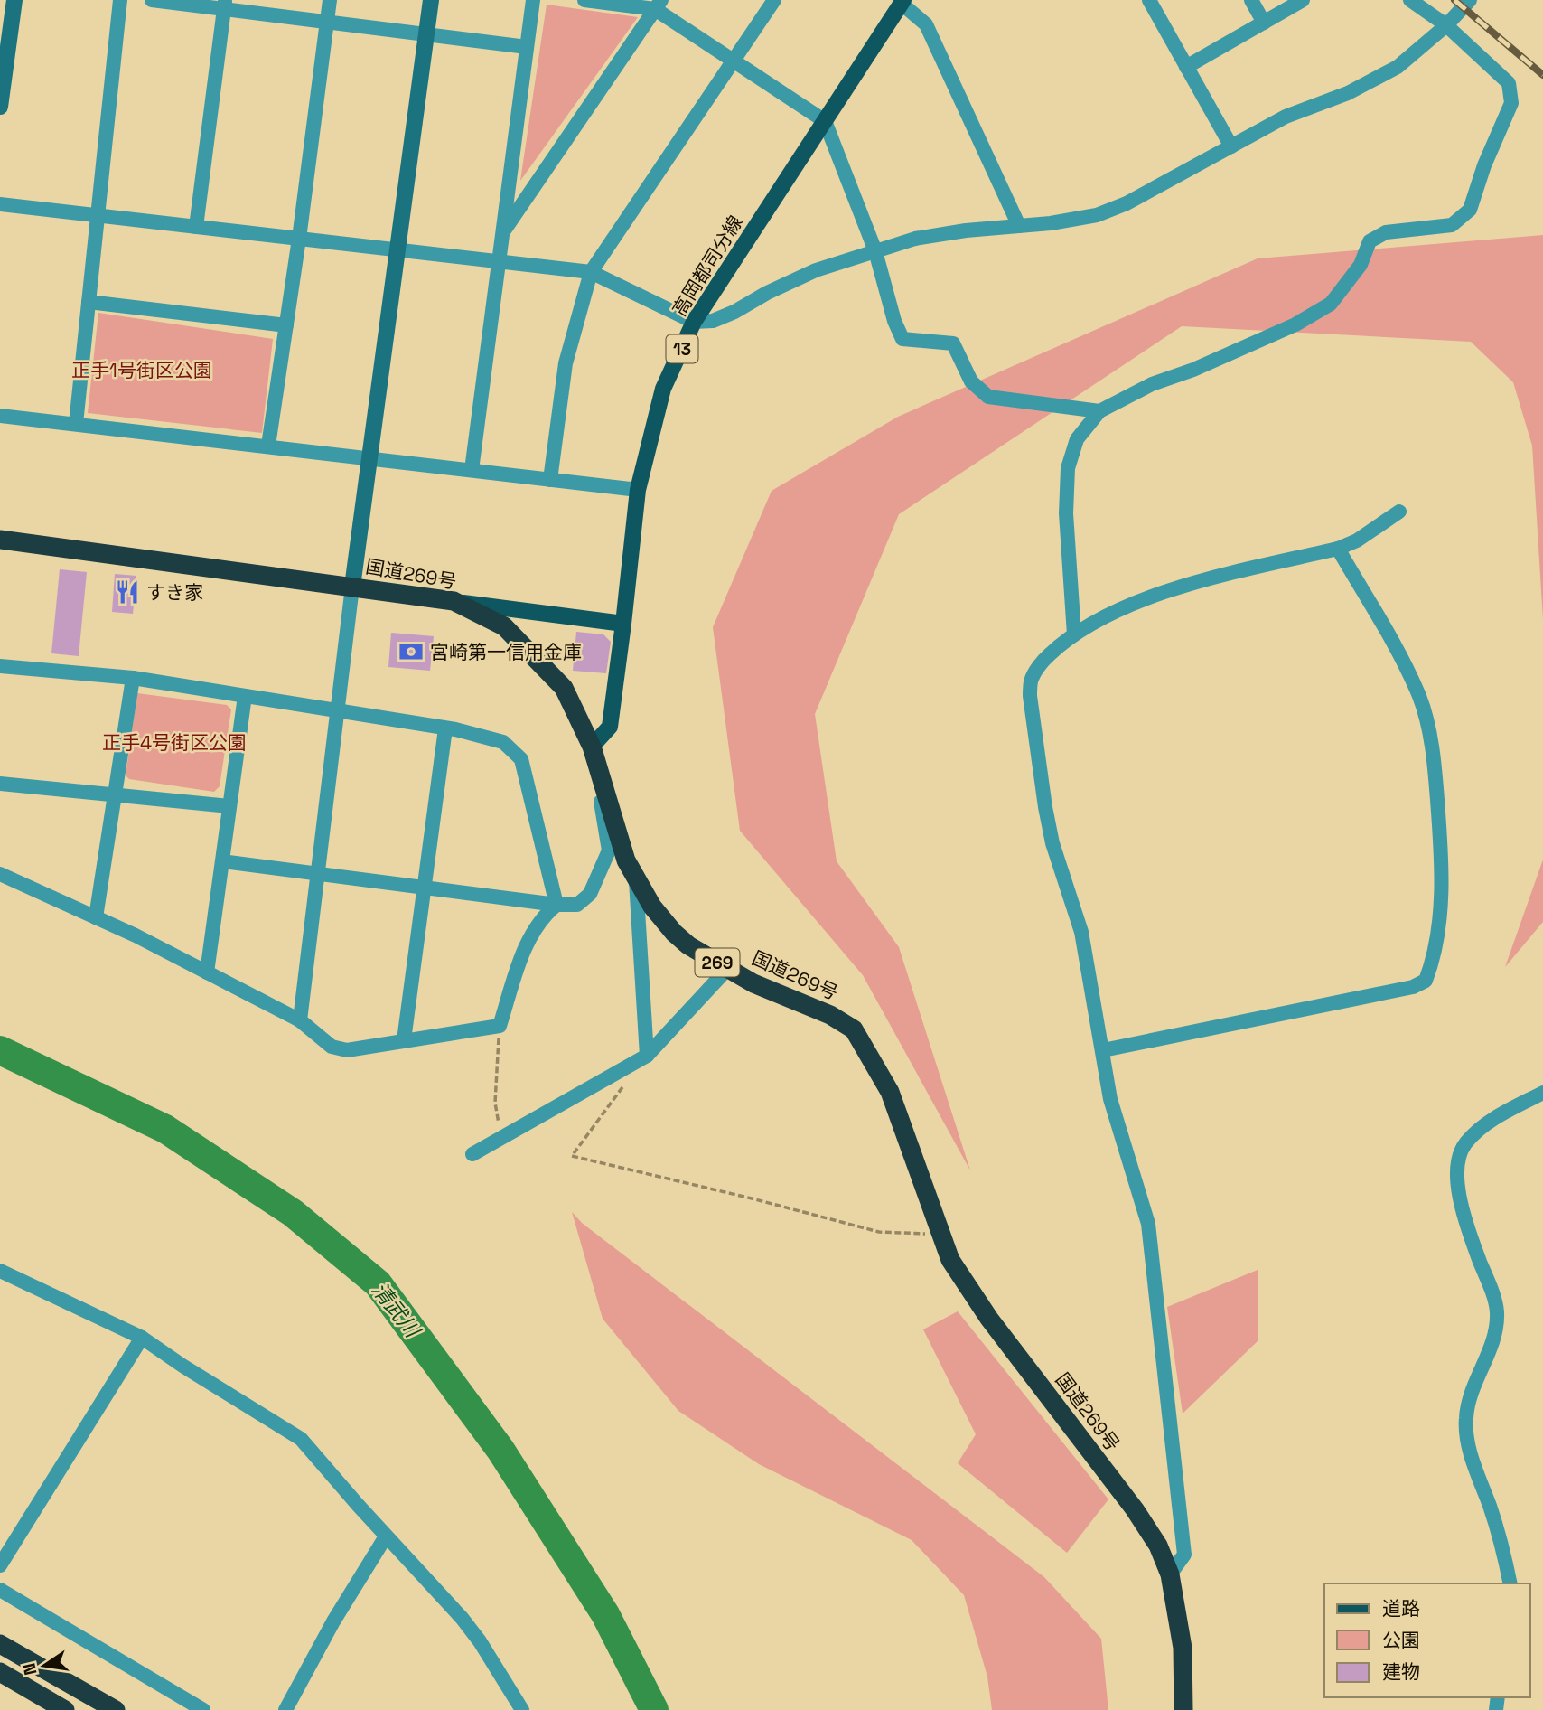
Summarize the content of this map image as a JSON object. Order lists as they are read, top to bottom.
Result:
{
  "streets": {
    "highway": ["国道269号", "269"],
    "main road": ["高岡都司分線", "13"]
  },
  "crossings": [
    ["高岡都司分線", "国道269号"]
  ],
  "water": ["清武川"],
  "parks": ["正手1号街区公園", "正手4号街区公園"],
  "places": {
    "restaurant": ["すき家"],
    "bank": ["宮崎第一信用金庫"]
  },
  "legend": ["道路", "公園", "建物"],
  "north": "left"
}
